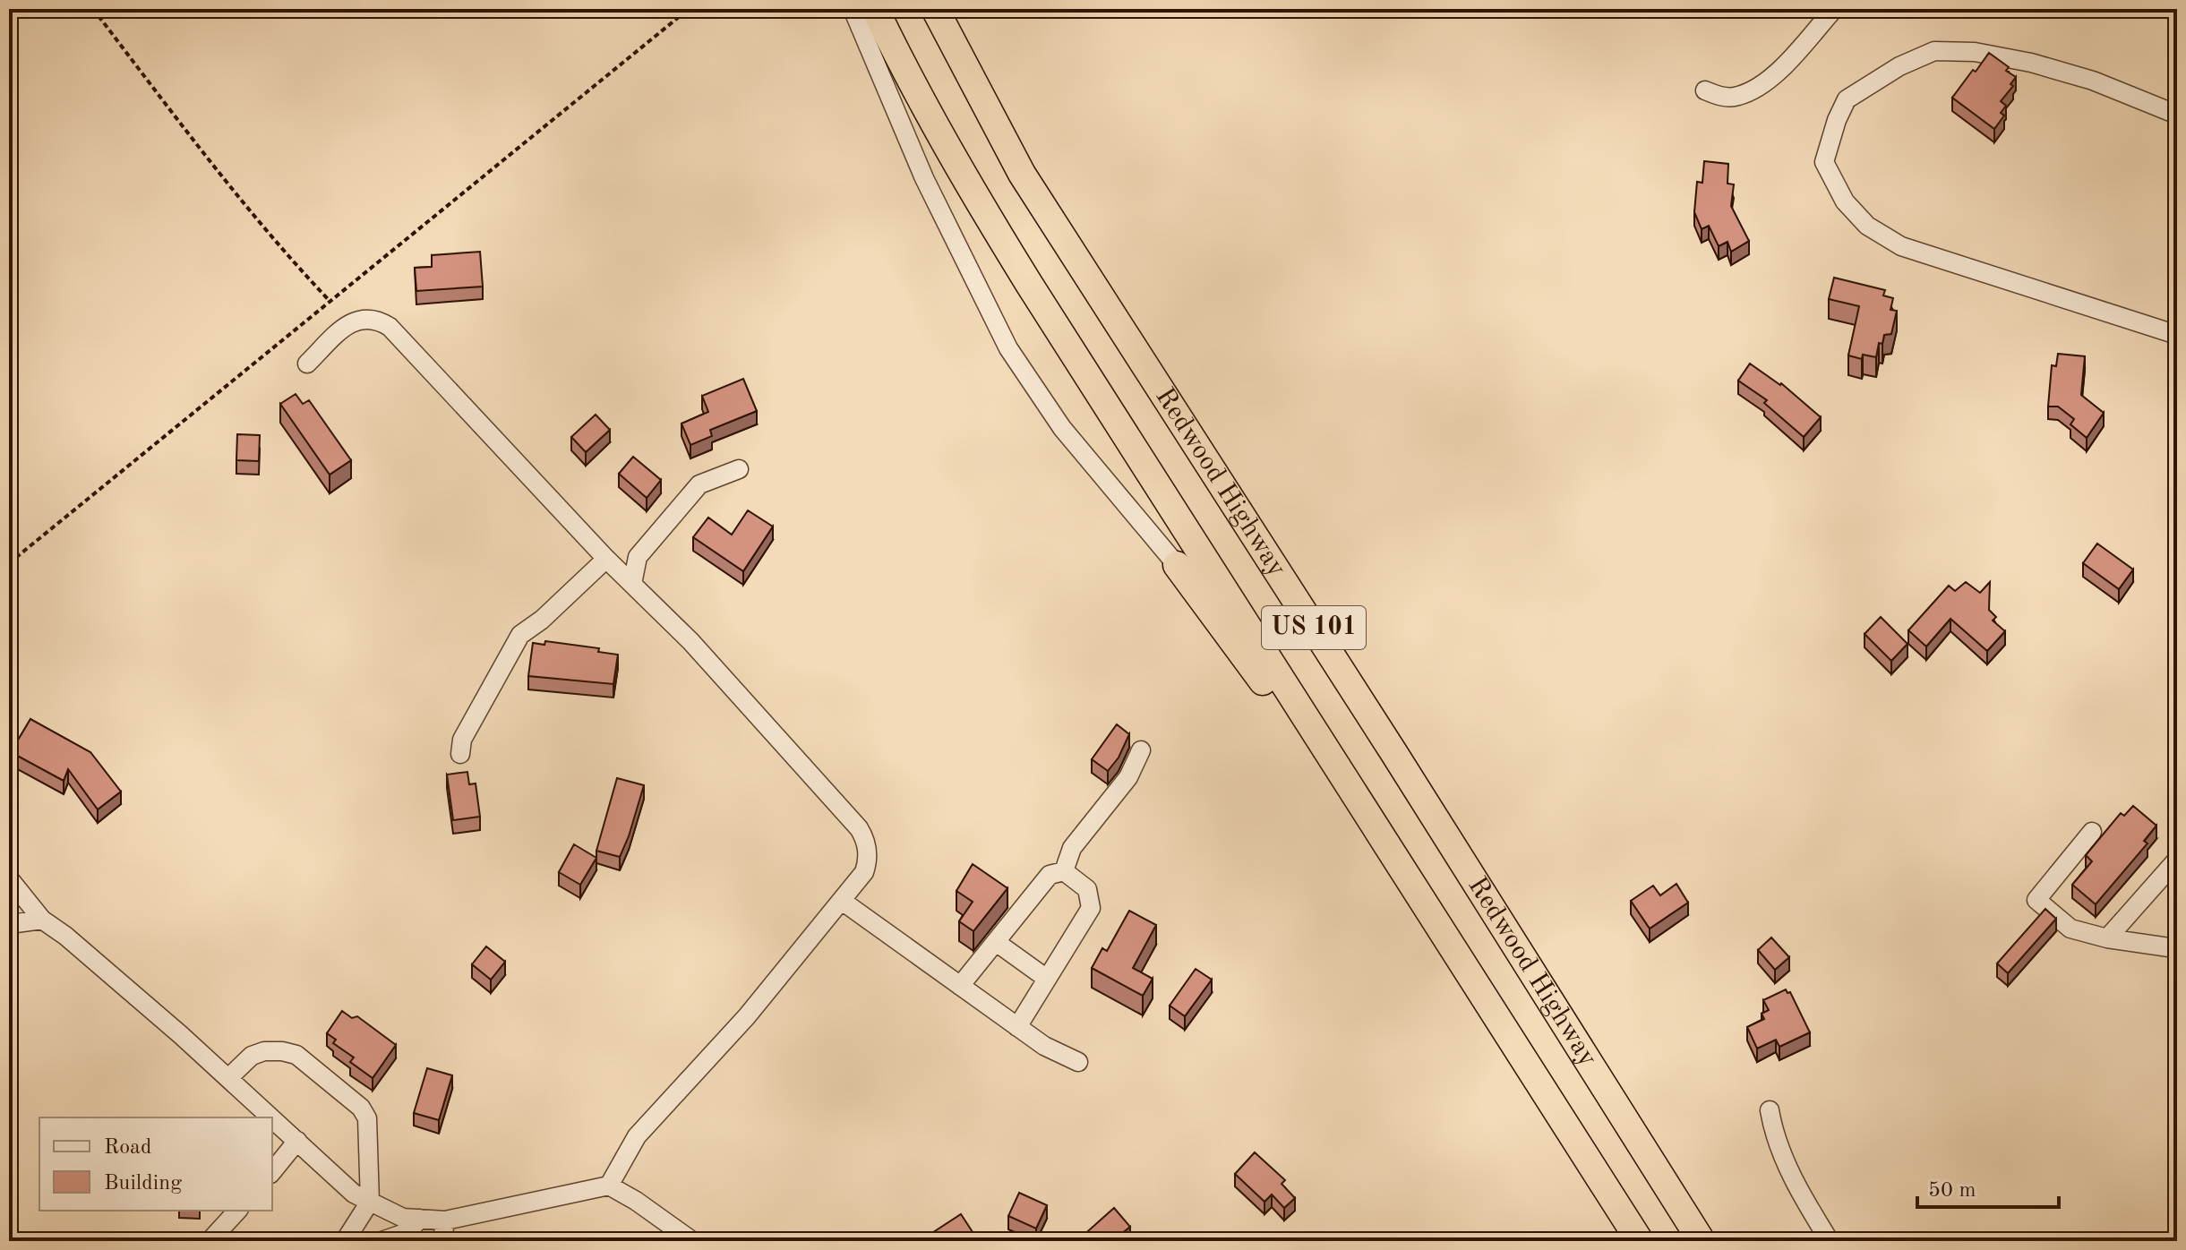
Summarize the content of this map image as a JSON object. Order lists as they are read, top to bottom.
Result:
{
  "streets": {
    "highway": ["Redwood Highway", "US 101"]
  },
  "legend": ["Road", "Building"],
  "scale_bar": "50 m"
}
